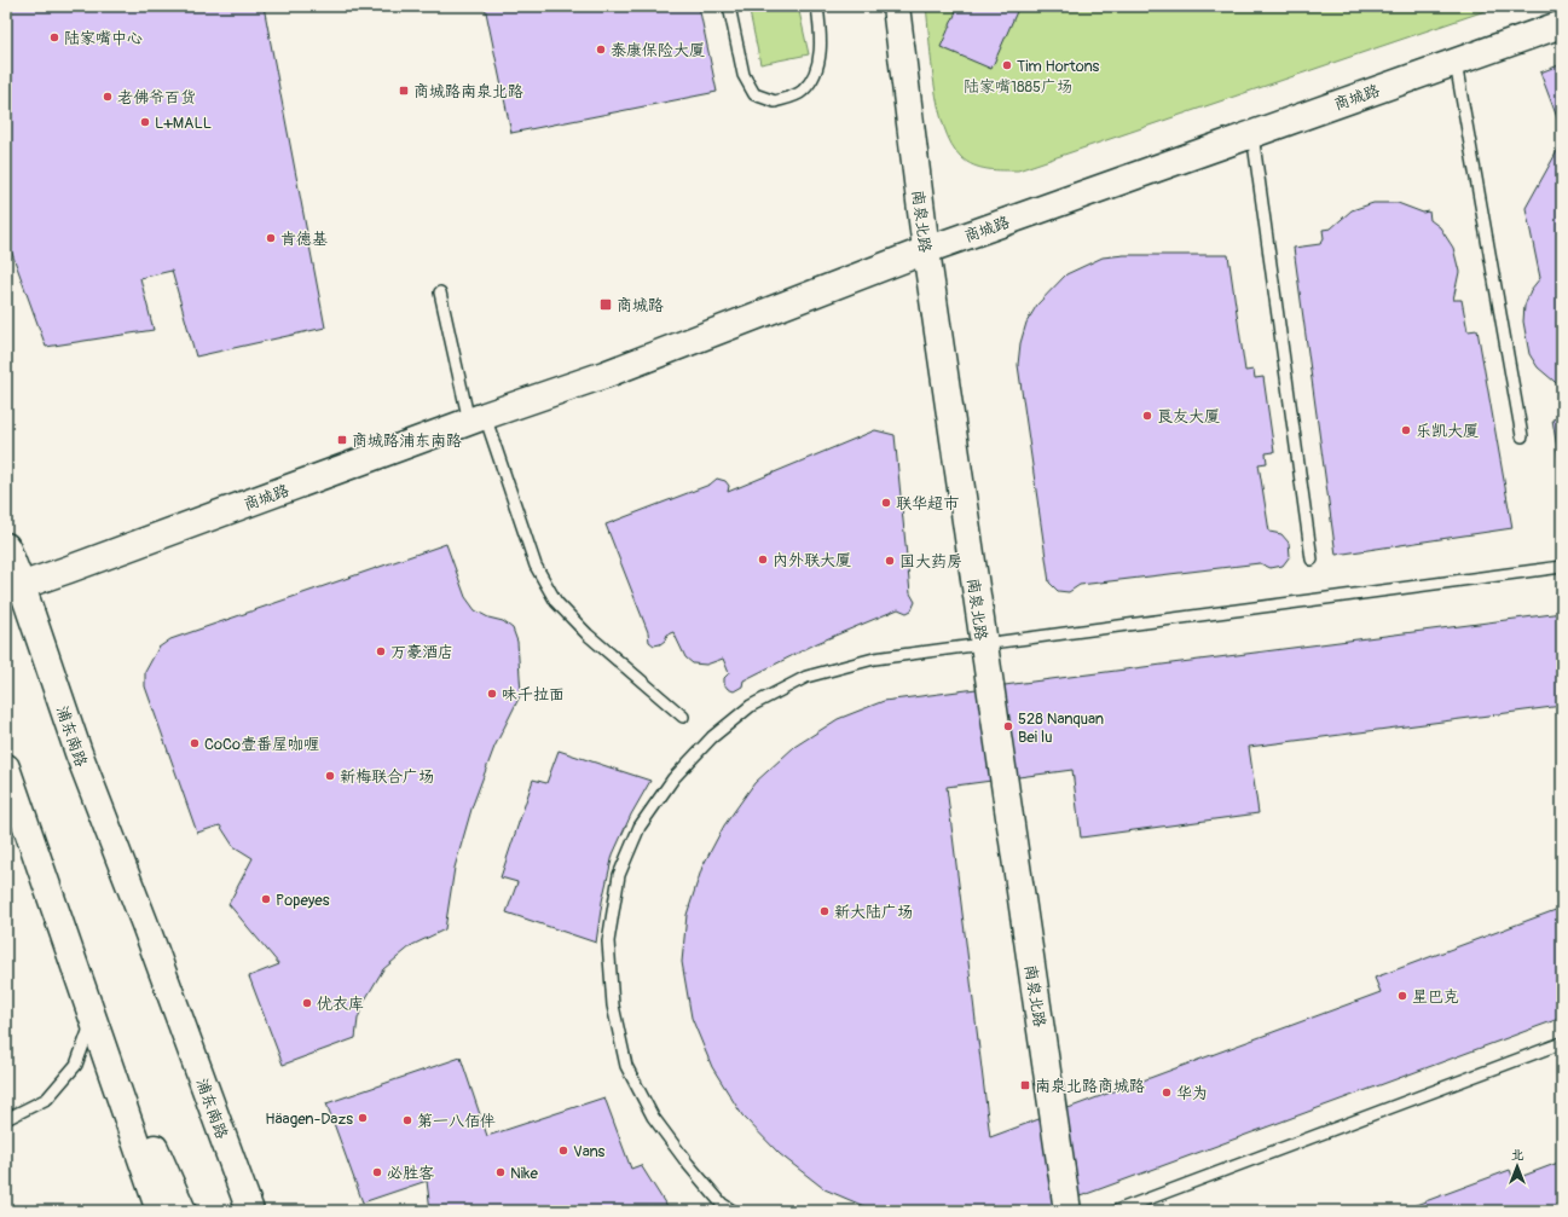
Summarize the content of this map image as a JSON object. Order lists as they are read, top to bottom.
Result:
{
  "streets": {
    "street": ["商城路", "南泉北路", "浦东南路"]
  },
  "crossings": [
    ["商城路", "南泉北路"],
    ["商城路", "浦东南路"]
  ],
  "parks": ["陆家嘴1885广场"],
  "places": {
    "other": [
      "陆家嘴中心",
      "泰康保险大厦",
      "Tim Hortons",
      "老佛爷百货",
      "L+MALL",
      "肯德基",
      "良友大厦",
      "乐凯大厦",
      "联华超市",
      "内外联大厦",
      "国大药房",
      "万豪酒店",
      "味千拉面",
      "528 Nanquan Bei lu",
      "CoCo壹番屋咖喱",
      "新梅联合广场",
      "Popeyes",
      "新大陆广场",
      "星巴克",
      "优衣库",
      "华为",
      "Häagen-Dazs",
      "第一八佰伴",
      "Vans",
      "必胜客",
      "Nike"
    ],
    "transit": [
      "商城路南泉北路",
      "商城路",
      "商城路浦东南路",
      "南泉北路商城路"
    ]
  },
  "north": "top"
}
